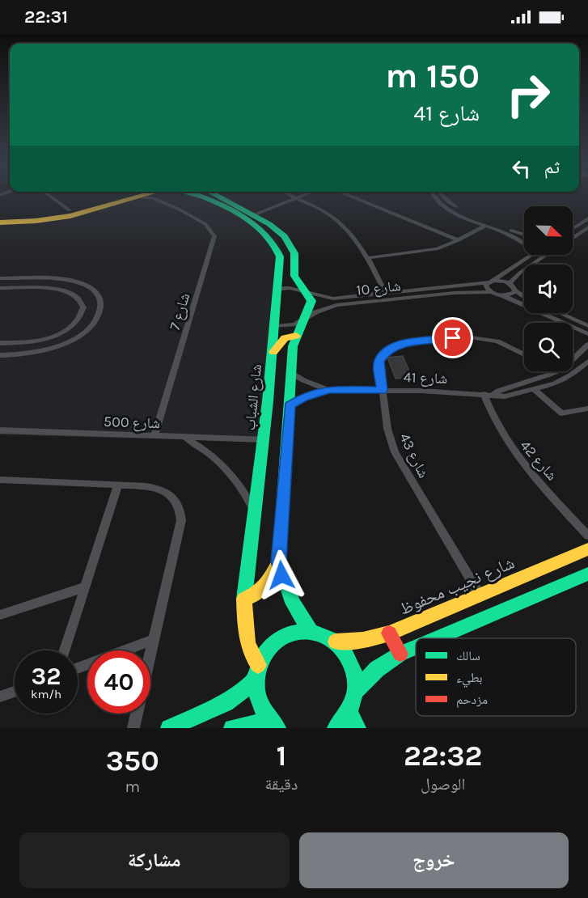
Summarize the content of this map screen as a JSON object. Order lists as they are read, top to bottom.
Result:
{
  "streets": {
    "street": [
      "شارع 10",
      "شارع 7",
      "شارع 41",
      "شارع الشباب",
      "شارع 500",
      "شارع 43",
      "شارع 42",
      "شارع نجيب محفوظ"
    ]
  },
  "crossings": [
    ["شارع 10", "شارع الشباب"],
    ["شارع 7", "شارع 500"],
    ["شارع 41", "شارع 43"],
    ["شارع 41", "شارع 42"],
    ["شارع الشباب", "شارع 500"],
    ["شارع 43", "شارع نجيب محفوظ"]
  ],
  "legend": ["سالك", "بطيء", "مزدحم"],
  "north": "bottom right",
  "page": {
    "status": "22:31",
    "turn": ["150 m", "شارع 41"],
    "then": "ثم",
    "speed": "32 km/h",
    "limit": "40",
    "eta": [
      "22:32",
      "الوصول",
      "1",
      "دقيقة",
      "350",
      "m"
    ],
    "buttons": ["خروج", "مشاركة"]
  }
}
